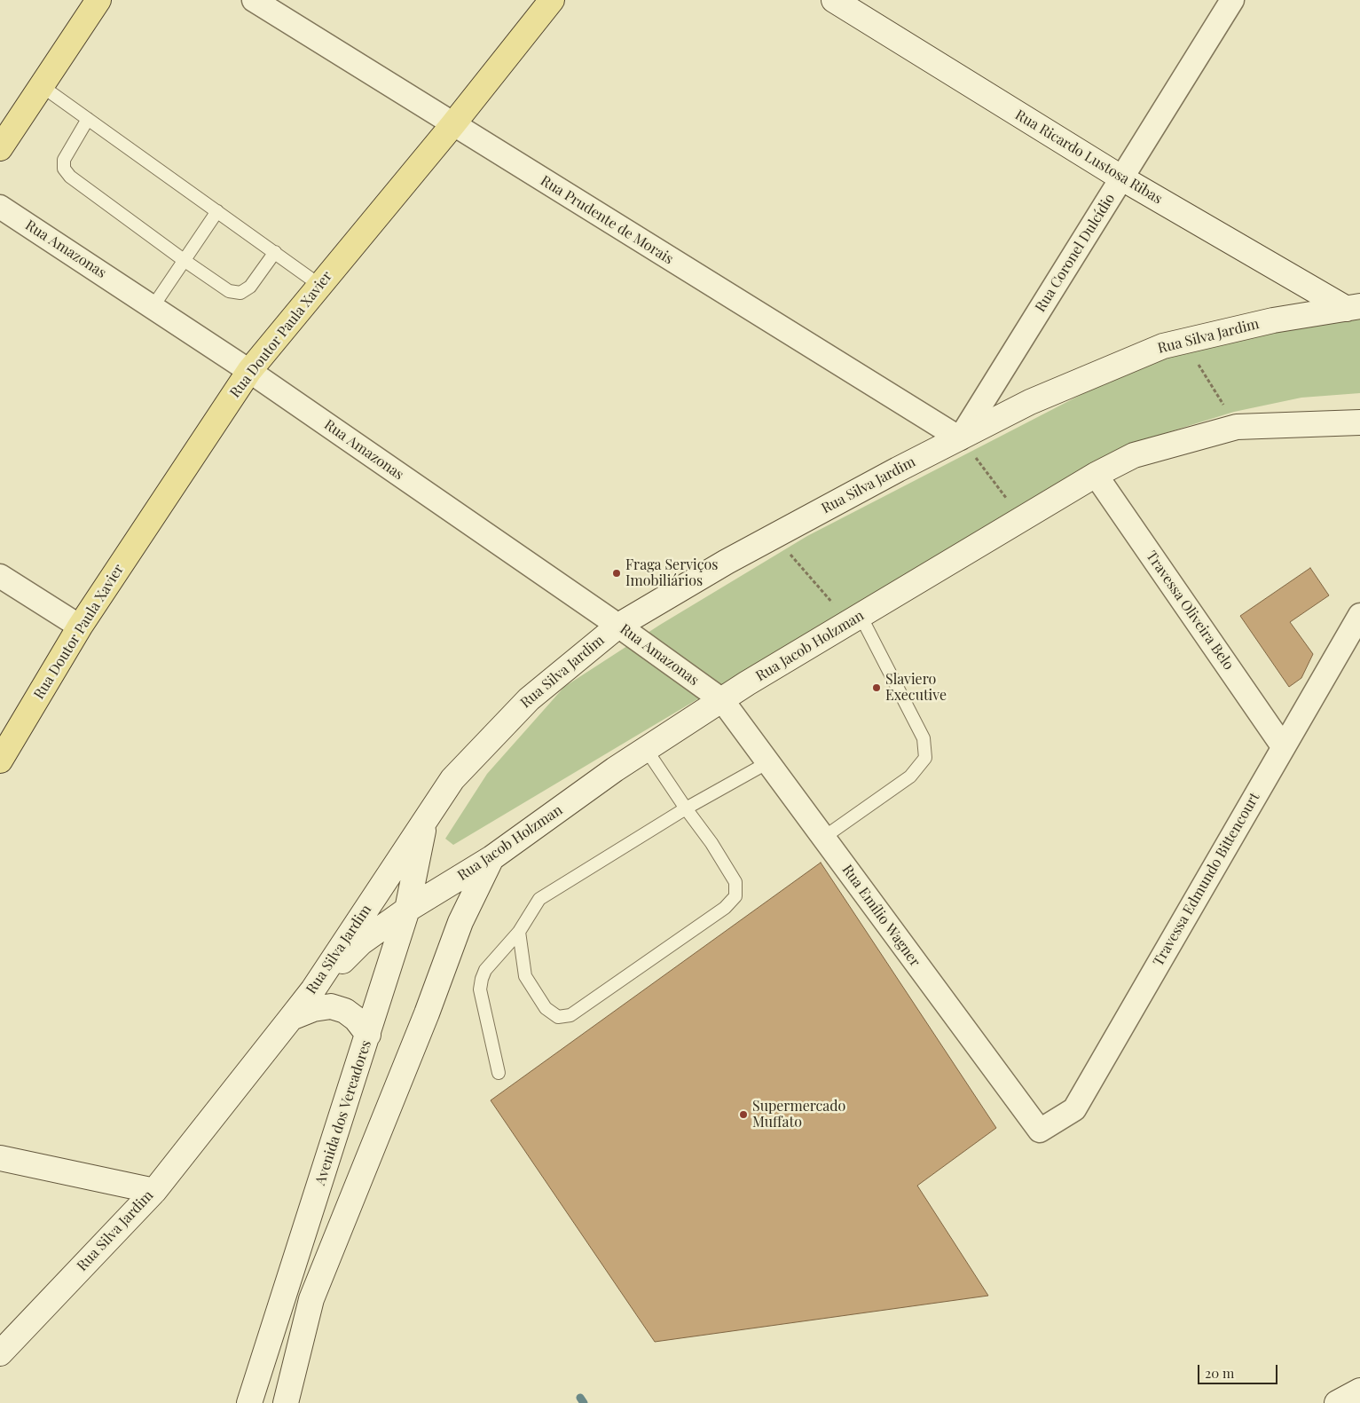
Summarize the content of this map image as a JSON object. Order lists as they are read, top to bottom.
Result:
{
  "streets": {
    "main road": [
      "Rua Ricardo Lustosa Ribas",
      "Rua Doutor Paula Xavier",
      "Rua Silva Jardim",
      "Rua Jacob Holzman",
      "Avenida dos Vereadores"
    ],
    "street": [
      "Rua Prudente de Morais",
      "Rua Amazonas",
      "Rua Coronel Dulcídio",
      "Travessa Oliveira Belo",
      "Travessa Edmundo Bittencourt",
      "Rua Emílio Wagner"
    ]
  },
  "crossings": [
    ["Rua Ricardo Lustosa Ribas", "Rua Coronel Dulcídio"],
    ["Rua Ricardo Lustosa Ribas", "Rua Silva Jardim"],
    ["Rua Prudente de Morais", "Rua Coronel Dulcídio"],
    ["Rua Prudente de Morais", "Rua Doutor Paula Xavier"],
    ["Rua Prudente de Morais", "Rua Silva Jardim"],
    ["Rua Amazonas", "Rua Doutor Paula Xavier"],
    ["Rua Amazonas", "Rua Silva Jardim"],
    ["Rua Amazonas", "Rua Jacob Holzman"],
    ["Rua Amazonas", "Rua Emílio Wagner"],
    ["Rua Coronel Dulcídio", "Rua Silva Jardim"],
    ["Rua Silva Jardim", "Rua Jacob Holzman"],
    ["Rua Silva Jardim", "Avenida dos Vereadores"],
    ["Travessa Oliveira Belo", "Rua Jacob Holzman"],
    ["Travessa Oliveira Belo", "Travessa Edmundo Bittencourt"],
    ["Rua Jacob Holzman", "Rua Emílio Wagner"],
    ["Rua Jacob Holzman", "Avenida dos Vereadores"],
    ["Travessa Edmundo Bittencourt", "Rua Emílio Wagner"]
  ],
  "places": ["Fraga Serviços Imobiliários", "Slaviero Executive", "Supermercado Muffato"],
  "scale_bar": "20 m"
}
